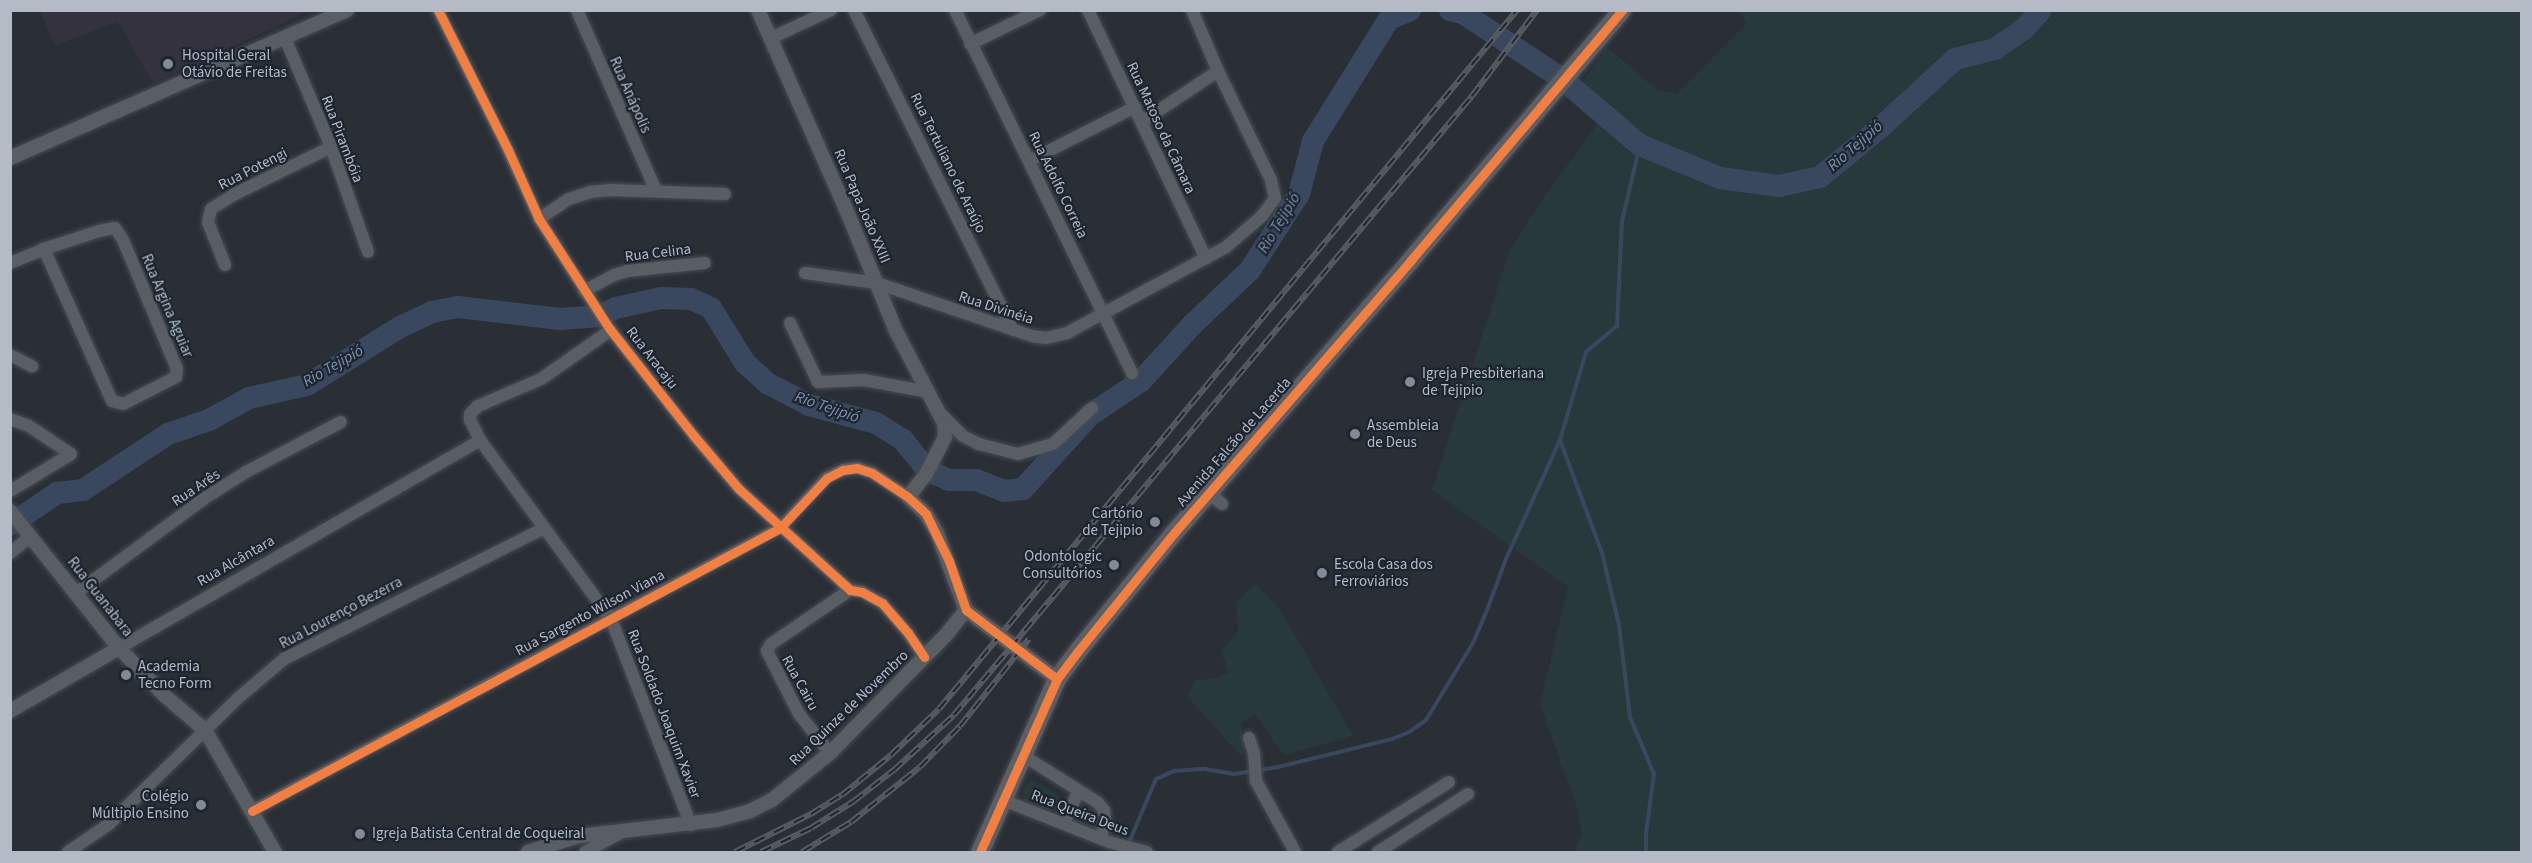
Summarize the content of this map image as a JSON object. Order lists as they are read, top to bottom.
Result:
{
  "streets": {
    "main road": ["Avenida Falcão de Lacerda"],
    "street": [
      "Rua Anápolis",
      "Rua Matoso da Câmara",
      "Rua Pirambóia",
      "Rua Tertuliano de Araújo",
      "Rua Potengi",
      "Rua Adolfo Correia",
      "Rua Papa João XXIII",
      "Rua Celina",
      "Rua Argina Aguiar",
      "Rua Divinéia",
      "Rua Aracaju",
      "Rua Arês",
      "Rua Alcântara",
      "Rua Guanabara",
      "Rua Lourenço Bezerra",
      "Rua Sargento Wilson Viana",
      "Rua Cairu",
      "Rua Quinze de Novembro",
      "Rua Soldado Joaquim Xavier",
      "Rua Queira Deus"
    ]
  },
  "crossings": [
    ["Rua Matoso da Câmara", "Rua Divinéia"],
    ["Rua Pirambóia", "Rua Potengi"],
    ["Rua Tertuliano de Araújo", "Rua Divinéia"],
    ["Rua Adolfo Correia", "Rua Divinéia"],
    ["Rua Papa João XXIII", "Rua Divinéia"],
    ["Rua Papa João XXIII", "Rua Sargento Wilson Viana"],
    ["Rua Celina", "Rua Aracaju"],
    ["Rua Aracaju", "Rua Sargento Wilson Viana"],
    ["Rua Aracaju", "Rua Cairu"],
    ["Rua Aracaju", "Rua Quinze de Novembro"],
    ["Avenida Falcão de Lacerda", "Rua Queira Deus"],
    ["Rua Arês", "Rua Guanabara"],
    ["Rua Alcântara", "Rua Guanabara"],
    ["Rua Alcântara", "Rua Soldado Joaquim Xavier"],
    ["Rua Guanabara", "Rua Lourenço Bezerra"],
    ["Rua Guanabara", "Rua Sargento Wilson Viana"],
    ["Rua Lourenço Bezerra", "Rua Soldado Joaquim Xavier"],
    ["Rua Sargento Wilson Viana", "Rua Quinze de Novembro"],
    ["Rua Sargento Wilson Viana", "Rua Soldado Joaquim Xavier"],
    ["Rua Cairu", "Rua Quinze de Novembro"],
    ["Rua Quinze de Novembro", "Rua Soldado Joaquim Xavier"]
  ],
  "water": ["Rio Tejipió"],
  "places": [
    "Hospital Geral Otávio de Freitas",
    "Igreja Presbiteriana de Tejipio",
    "Assembleia de Deus",
    "Cartório de Tejipio",
    "Odontologic Consultórios",
    "Escola Casa dos Ferroviários",
    "Academia Tecno Form",
    "Colégio Múltiplo Ensino",
    "Igreja Batista Central de Coqueiral"
  ]
}
